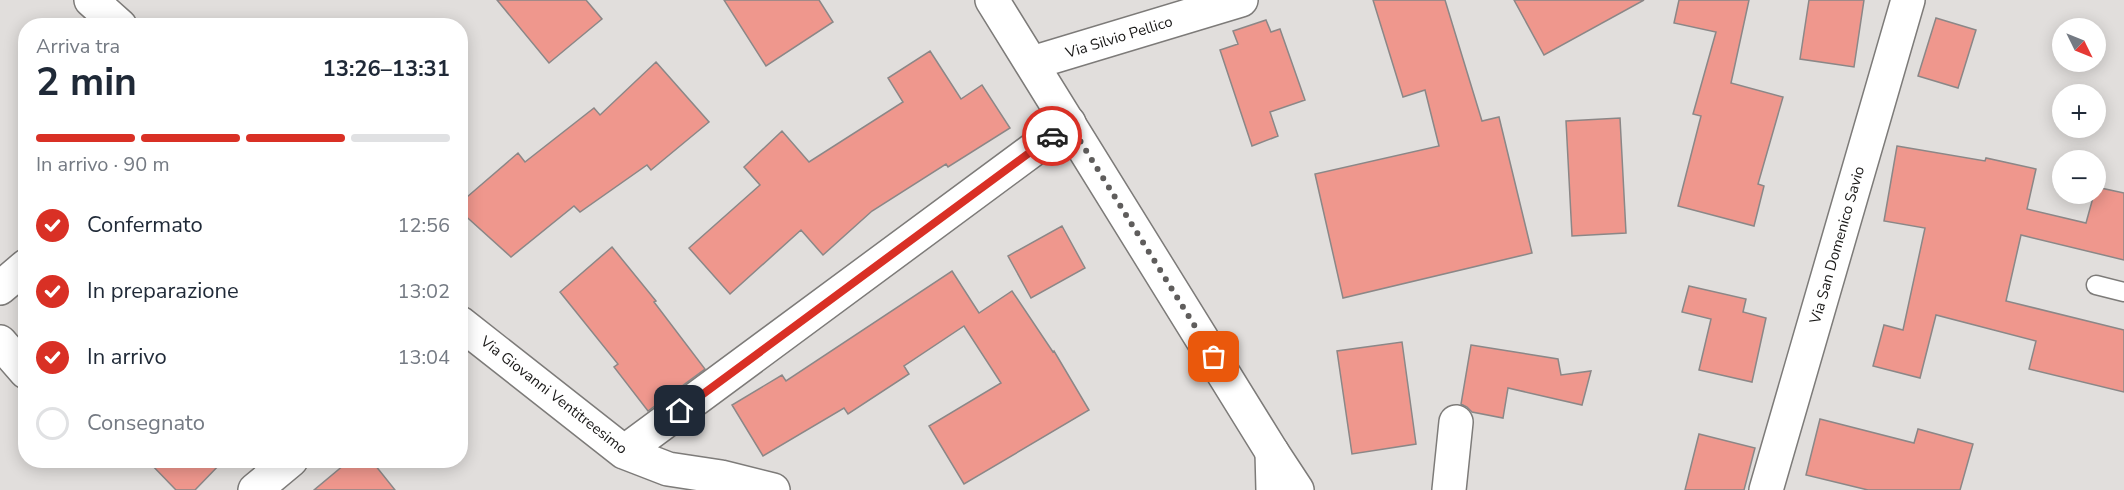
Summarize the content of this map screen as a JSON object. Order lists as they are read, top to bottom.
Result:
{
  "streets": {
    "street": ["Via Silvio Pellico", "Via San Domenico Savio", "Via Giovanni Ventitreesimo"]
  },
  "north": "bottom right",
  "page": {
    "map_buttons": ["+", "−"],
    "heading": ["2 min", "Arriva tra", "13:26–13:31"],
    "bar": "In arrivo · 90 m",
    "list": [
      ["Confermato", "12:56"],
      ["In preparazione", "13:02"],
      ["In arrivo", "13:04"],
      "Consegnato"
    ]
  }
}
